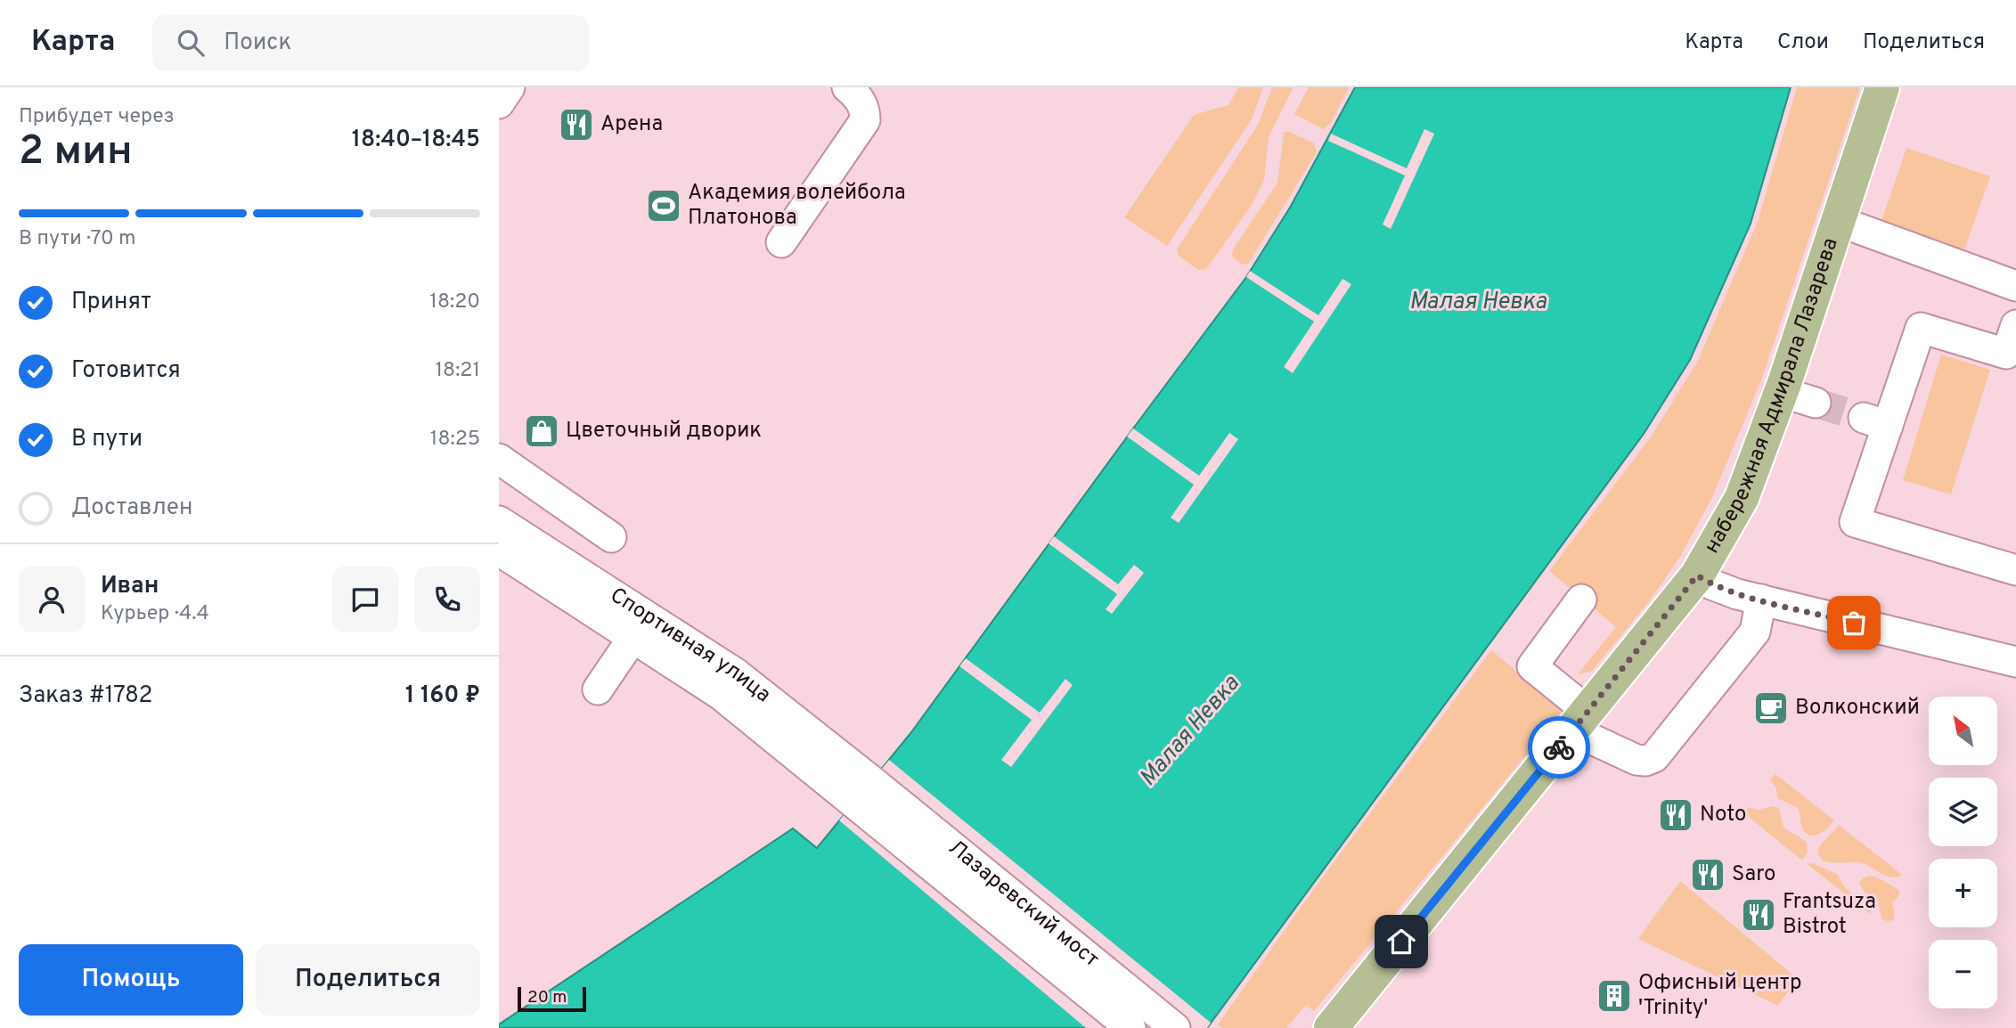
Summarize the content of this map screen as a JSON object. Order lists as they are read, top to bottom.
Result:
{
  "streets": {
    "main road": ["набережная Адмирала Лазарева"],
    "street": ["Спортивная улица", "Лазаревский мост"]
  },
  "crossings": [
    ["Спортивная улица", "Лазаревский мост"]
  ],
  "water": ["Малая Невка"],
  "places": {
    "restaurant": [
      "Арена",
      "Noto",
      "Saro",
      "Frantsuza Bistrot"
    ],
    "sports": ["Академия волейбола Платонова"],
    "shop": ["Цветочный дворик"],
    "cafe": ["Волконский"],
    "building": ["Офисный центр 'Trinity'"]
  },
  "scale_bar": "20 m",
  "north": "top left",
  "page": {
    "header": "Карта",
    "search": "Поиск",
    "nav": ["Карта", "Слои", "Поделиться"],
    "heading": ["2 мин", "Прибудет через", "18:40–18:45"],
    "panel": [
      "Иван",
      "Курьер · 4.4",
      "Заказ #1782",
      "1 160 ₽"
    ],
    "bar": "В пути · 70 m",
    "list": [
      ["Принят", "18:20"],
      ["Готовится", "18:21"],
      ["В пути", "18:25"],
      "Доставлен"
    ],
    "map_buttons": ["+", "−"],
    "buttons": ["Помощь", "Поделиться"],
    "scale": "20 m"
  }
}
